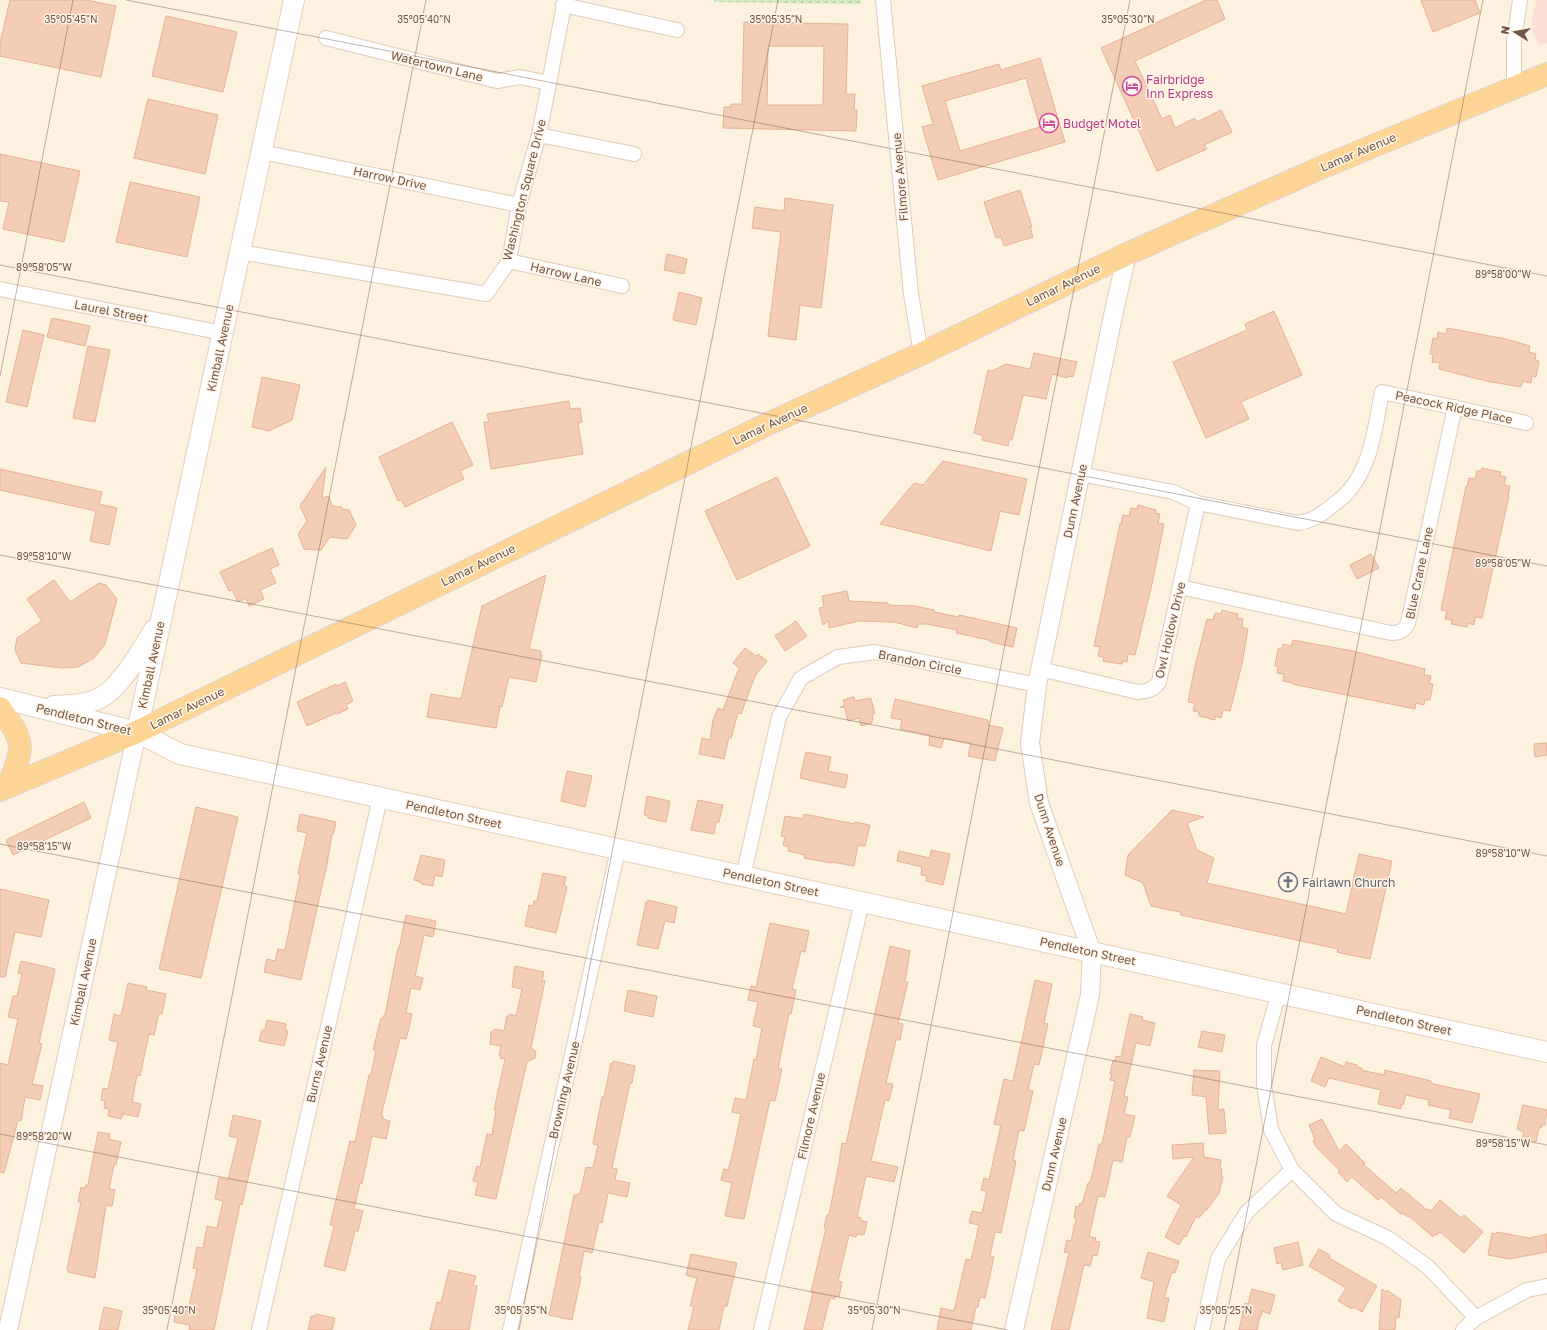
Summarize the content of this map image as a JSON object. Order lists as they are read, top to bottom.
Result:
{
  "streets": {
    "main road": ["Lamar Avenue", "Kimball Avenue", "Pendleton Street"],
    "street": [
      "Watertown Lane",
      "Filmore Avenue",
      "Harrow Drive",
      "Washington Square Drive",
      "Harrow Lane",
      "Laurel Street",
      "Peacock Ridge Place",
      "Dunn Avenue",
      "Blue Crane Lane",
      "Owl Hollow Drive",
      "Brandon Circle",
      "Burns Avenue",
      "Browning Avenue"
    ]
  },
  "crossings": [
    ["Watertown Lane", "Washington Square Drive"],
    ["Lamar Avenue", "Filmore Avenue"],
    ["Lamar Avenue", "Kimball Avenue"],
    ["Lamar Avenue", "Dunn Avenue"],
    ["Lamar Avenue", "Pendleton Street"],
    ["Filmore Avenue", "Pendleton Street"],
    ["Harrow Drive", "Washington Square Drive"],
    ["Harrow Drive", "Kimball Avenue"],
    ["Washington Square Drive", "Harrow Lane"],
    ["Washington Square Drive", "Kimball Avenue"],
    ["Laurel Street", "Kimball Avenue"],
    ["Kimball Avenue", "Pendleton Street"],
    ["Peacock Ridge Place", "Blue Crane Lane"],
    ["Peacock Ridge Place", "Owl Hollow Drive"],
    ["Dunn Avenue", "Owl Hollow Drive"],
    ["Dunn Avenue", "Brandon Circle"],
    ["Dunn Avenue", "Pendleton Street"],
    ["Blue Crane Lane", "Owl Hollow Drive"],
    ["Owl Hollow Drive", "Brandon Circle"],
    ["Brandon Circle", "Pendleton Street"],
    ["Pendleton Street", "Burns Avenue"],
    ["Pendleton Street", "Browning Avenue"]
  ],
  "places": {
    "hotel": ["Fairbridge Inn Express", "Budget Motel"],
    "church": ["Fairlawn Church"]
  },
  "north": "left",
  "coordinates": [
    "35°05'45\"N",
    "35°05'40\"N",
    "35°05'35\"N",
    "35°05'30\"N",
    "89°58'05\"W",
    "89°58'00\"W",
    "89°58'10\"W",
    "89°58'15\"W",
    "89°58'20\"W",
    "35°05'25\"N"
  ]
}
